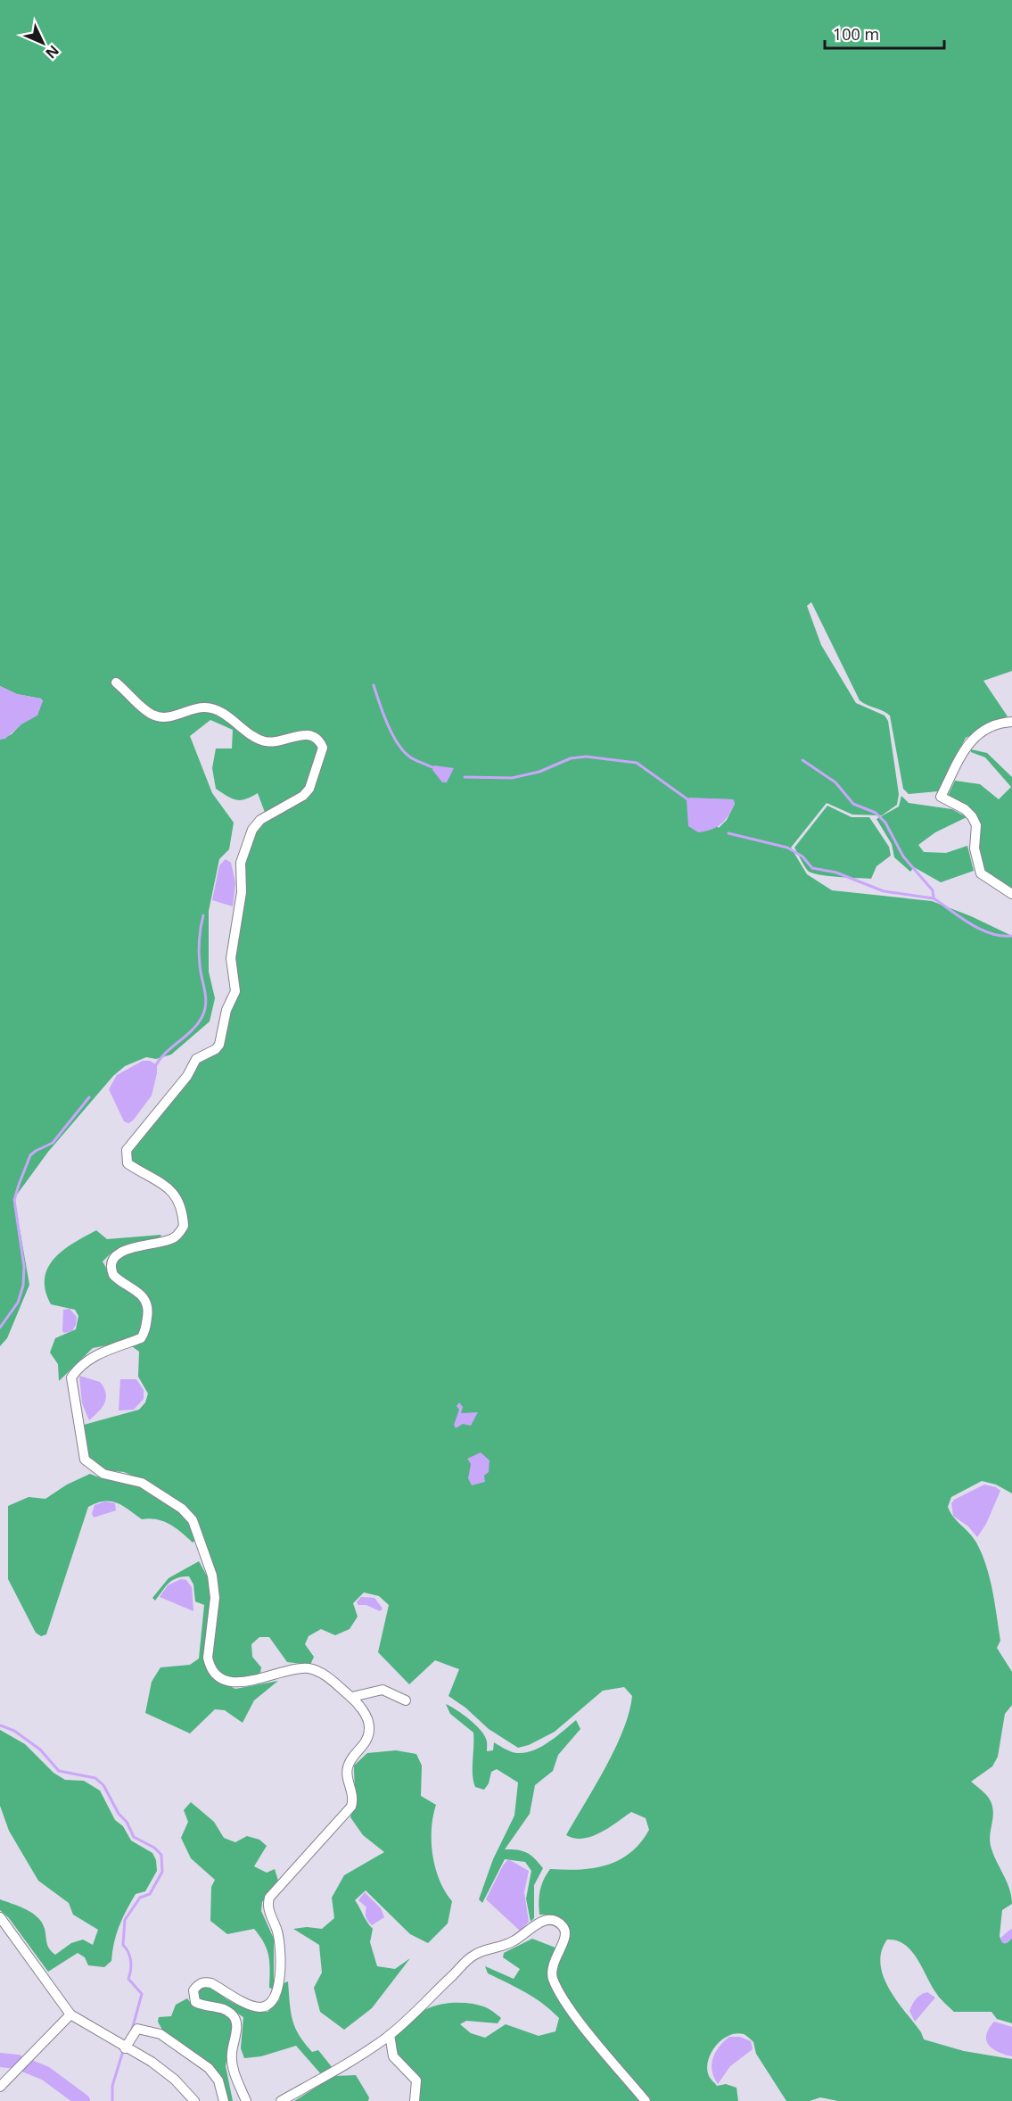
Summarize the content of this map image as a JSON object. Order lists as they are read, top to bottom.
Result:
{
  "scale_bar": "100 m",
  "north": "bottom right"
}
